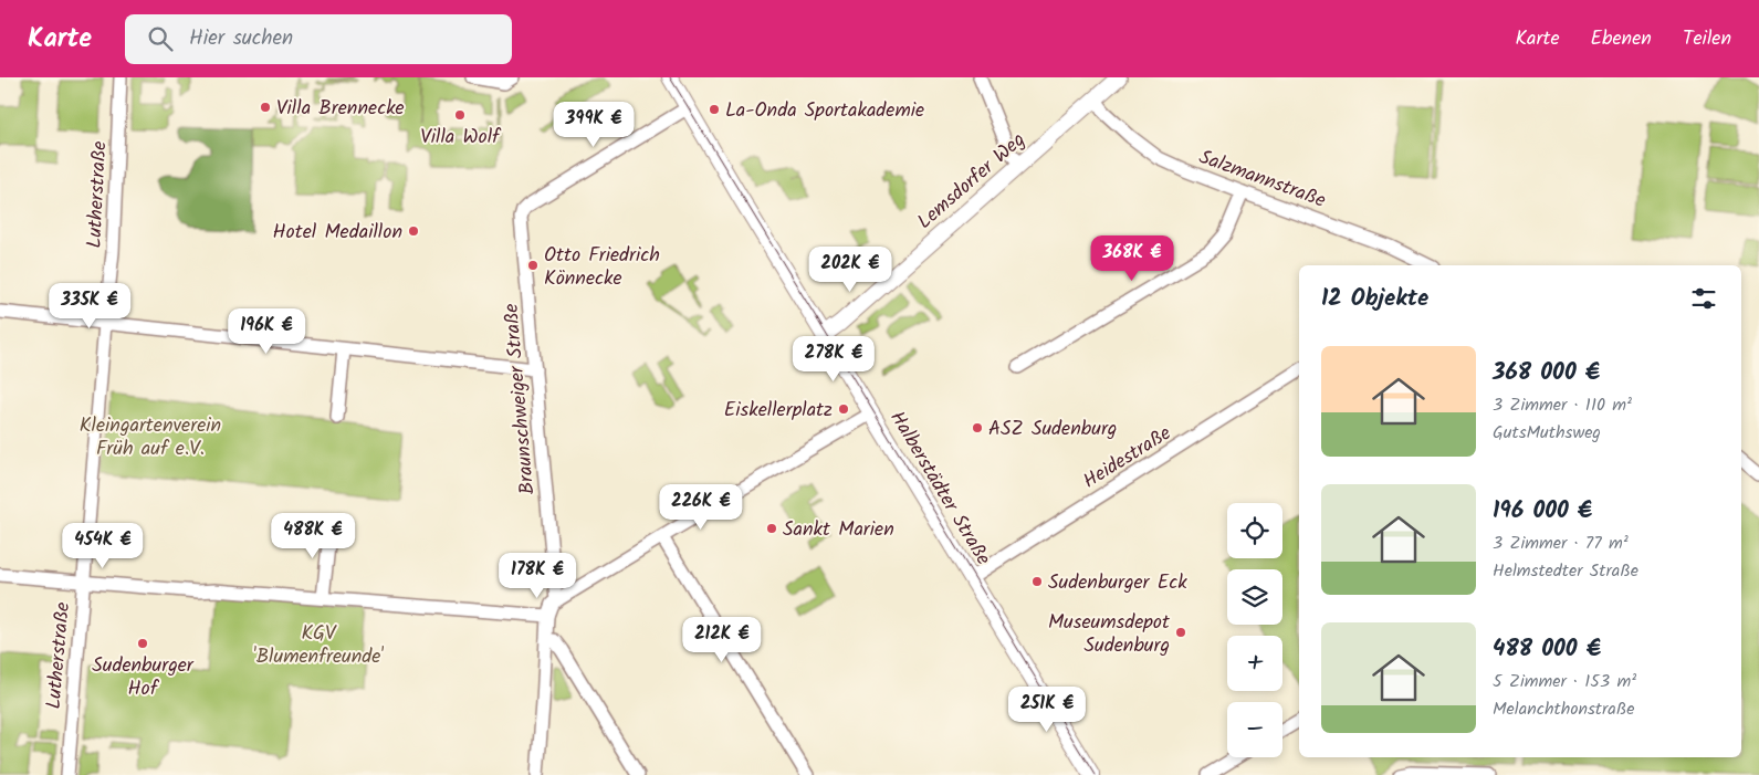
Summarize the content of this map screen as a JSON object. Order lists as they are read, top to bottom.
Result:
{
  "streets": {
    "street": [
      "Salzmannstraße",
      "Lemsdorfer Weg",
      "Lutherstraße",
      "Braunschweiger Straße",
      "Heidestraße",
      "Halberstädter Straße"
    ]
  },
  "crossings": [
    ["Salzmannstraße", "Lemsdorfer Weg"],
    ["Lemsdorfer Weg", "Halberstädter Straße"],
    ["Braunschweiger Straße", "Halberstädter Straße"],
    ["Heidestraße", "Halberstädter Straße"]
  ],
  "parks": ["Kleingartenverein Früh auf e.V.", "KGV 'Blumenfreunde'"],
  "places": [
    "Villa Brennecke",
    "La-Onda Sportakademie",
    "Villa Wolf",
    "Hotel Medaillon",
    "Otto Friedrich Könnecke",
    "Eiskellerplatz",
    "ASZ Sudenburg",
    "Sankt Marien",
    "Sudenburger Eck",
    "Museumsdepot Sudenburg",
    "Sudenburger Hof"
  ],
  "page": {
    "header": "Karte",
    "search": "Hier suchen",
    "nav": ["Karte", "Ebenen", "Teilen"],
    "price": [
      "399K €",
      "368K €",
      "202K €",
      "335K €",
      "196K €",
      "278K €",
      "226K €",
      "488K €",
      "454K €",
      "178K €",
      "212K €",
      "251K €"
    ],
    "heading": "12 Objekte",
    "list": [
      {
        "name": "368 000 €",
        "note": "3 Zimmer · 110 m² · GutsMuthsweg"
      },
      {
        "name": "196 000 €",
        "note": "3 Zimmer · 77 m² · Helmstedter Straße"
      },
      {
        "name": "488 000 €",
        "note": "5 Zimmer · 153 m² · Melanchthonstraße"
      }
    ],
    "map_buttons": ["+", "−"]
  }
}
